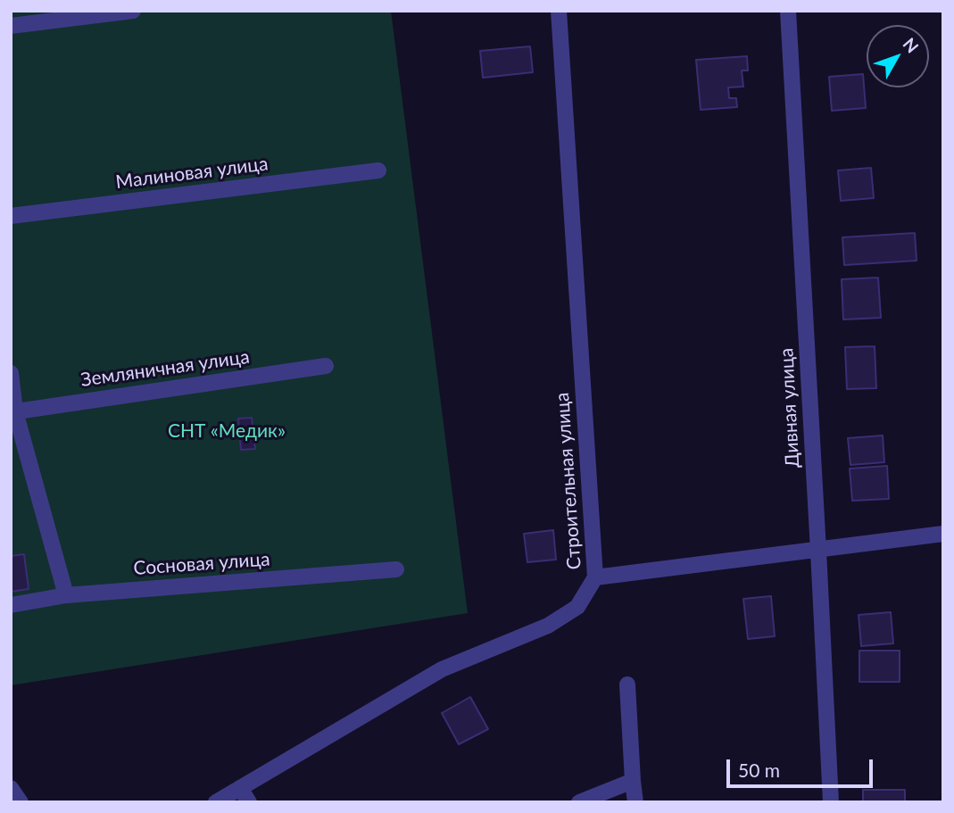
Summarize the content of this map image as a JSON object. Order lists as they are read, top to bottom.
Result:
{
  "streets": {
    "street": [
      "Малиновая улица",
      "Земляничная улица",
      "Дивная улица",
      "Строительная улица",
      "Сосновая улица"
    ]
  },
  "parks": ["СНТ «Медик»"],
  "scale_bar": "50 m",
  "north": "top right"
}
